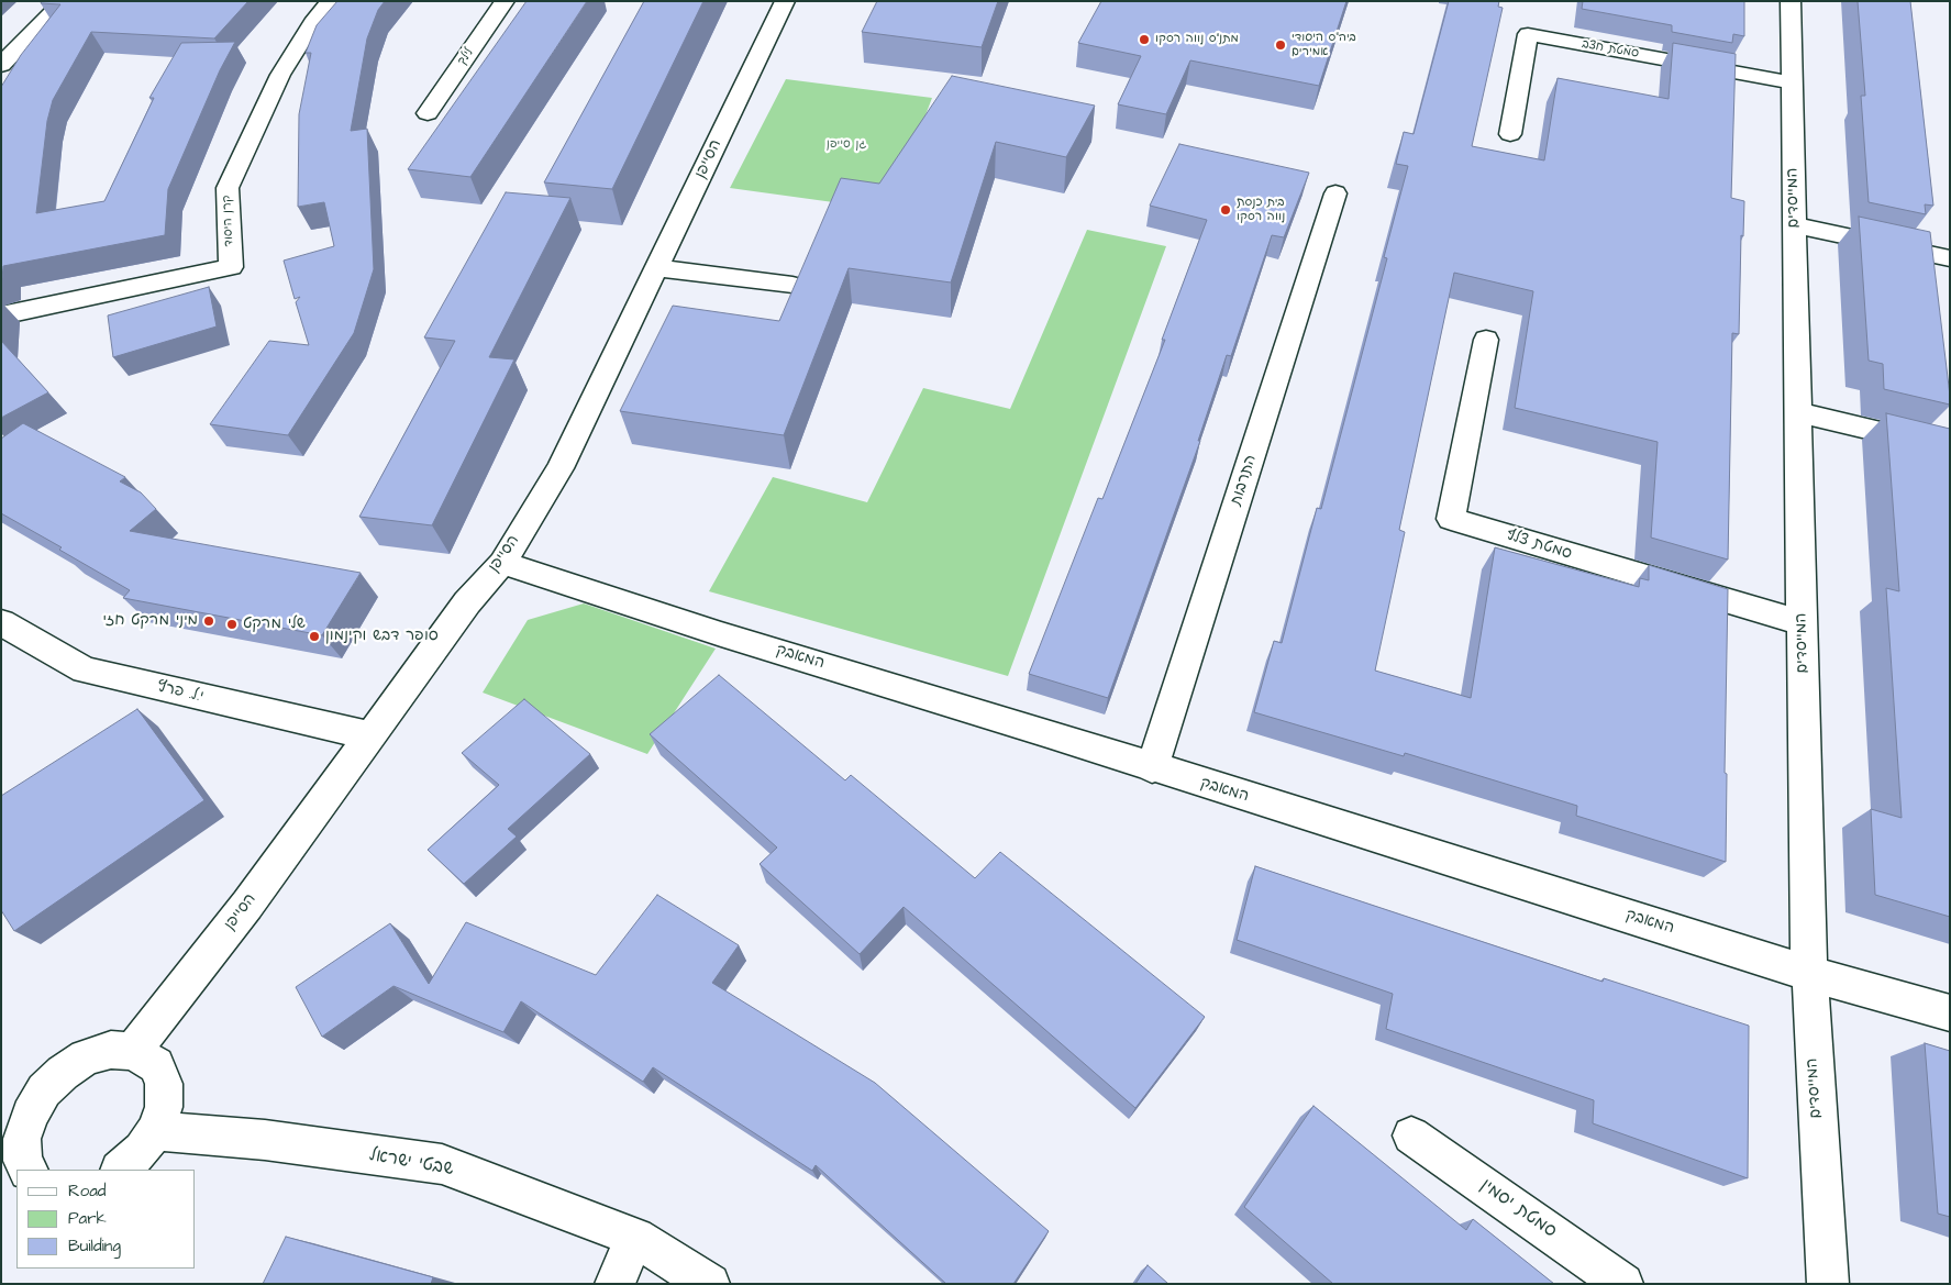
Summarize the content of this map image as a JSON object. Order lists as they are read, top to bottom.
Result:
{
  "streets": {
    "street": [
      "סמטת חצב",
      "לילך",
      "הסייפן",
      "המייסדים",
      "קרן היסוד",
      "התרבות",
      "סמטת צלף",
      "המאבק",
      "י.ל. פרץ",
      "שבטי ישראל",
      "סמטת יסמין"
    ]
  },
  "crossings": [
    ["סמטת חצב", "המייסדים"],
    ["הסייפן", "המאבק"],
    ["הסייפן", "י.ל. פרץ"],
    ["המייסדים", "סמטת צלף"],
    ["המייסדים", "המאבק"],
    ["התרבות", "המאבק"]
  ],
  "parks": ["גן סייפן"],
  "places": [
    "מתנ\"ס נווה רסקו",
    "ביה\"ס היסודי אמירים",
    "בית כנסת נווה רסקו",
    "מיני מרקט חזי",
    "שלי מרקט",
    "סופר דבש וקינמון"
  ],
  "legend": ["Road", "Park", "Building"]
}
